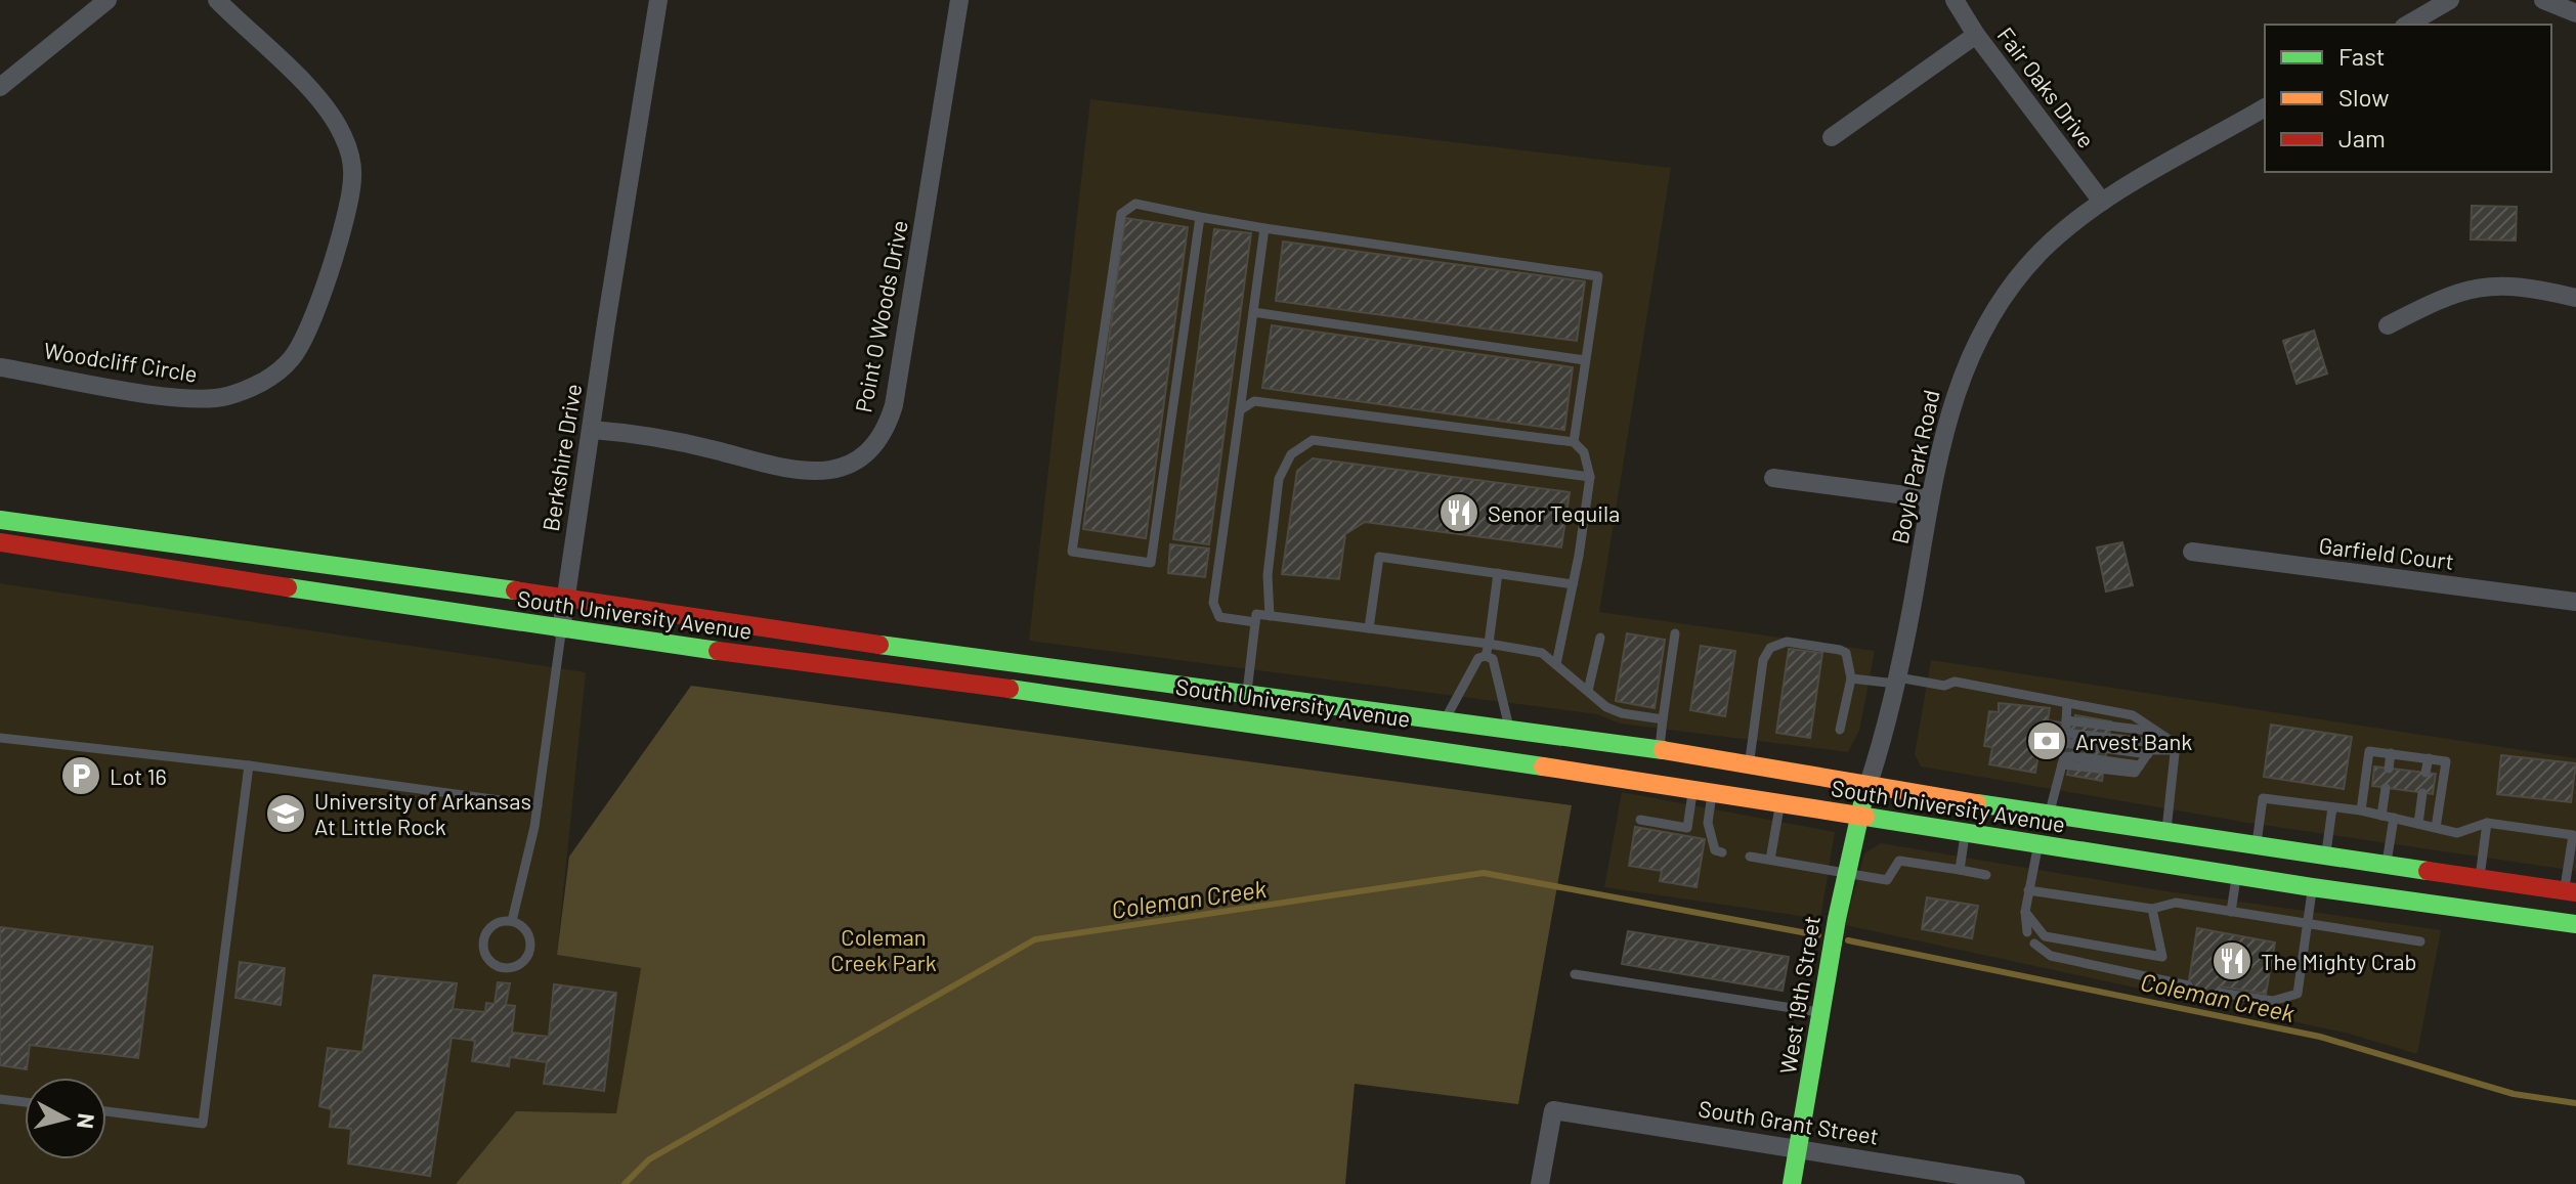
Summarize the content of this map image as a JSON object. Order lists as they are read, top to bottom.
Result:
{
  "streets": {
    "main road": ["South University Avenue", "West 19th Street"],
    "street": [
      "Fair Oaks Drive",
      "Point O Woods Drive",
      "Woodcliff Circle",
      "Berkshire Drive",
      "Boyle Park Road",
      "Garfield Court",
      "South Grant Street"
    ]
  },
  "crossings": [
    ["Fair Oaks Drive", "Boyle Park Road"],
    ["Point O Woods Drive", "Berkshire Drive"],
    ["Berkshire Drive", "South University Avenue"],
    ["Boyle Park Road", "South University Avenue"],
    ["Boyle Park Road", "West 19th Street"],
    ["South University Avenue", "West 19th Street"],
    ["West 19th Street", "South Grant Street"]
  ],
  "water": ["Coleman Creek"],
  "parks": ["Coleman Creek Park"],
  "places": {
    "restaurant": ["Senor Tequila", "The Mighty Crab"],
    "bank": ["Arvest Bank"],
    "parking": ["Lot 16"],
    "school or university": ["University of Arkansas At Little Rock"]
  },
  "legend": ["Fast", "Slow", "Jam"],
  "north": "right"
}
